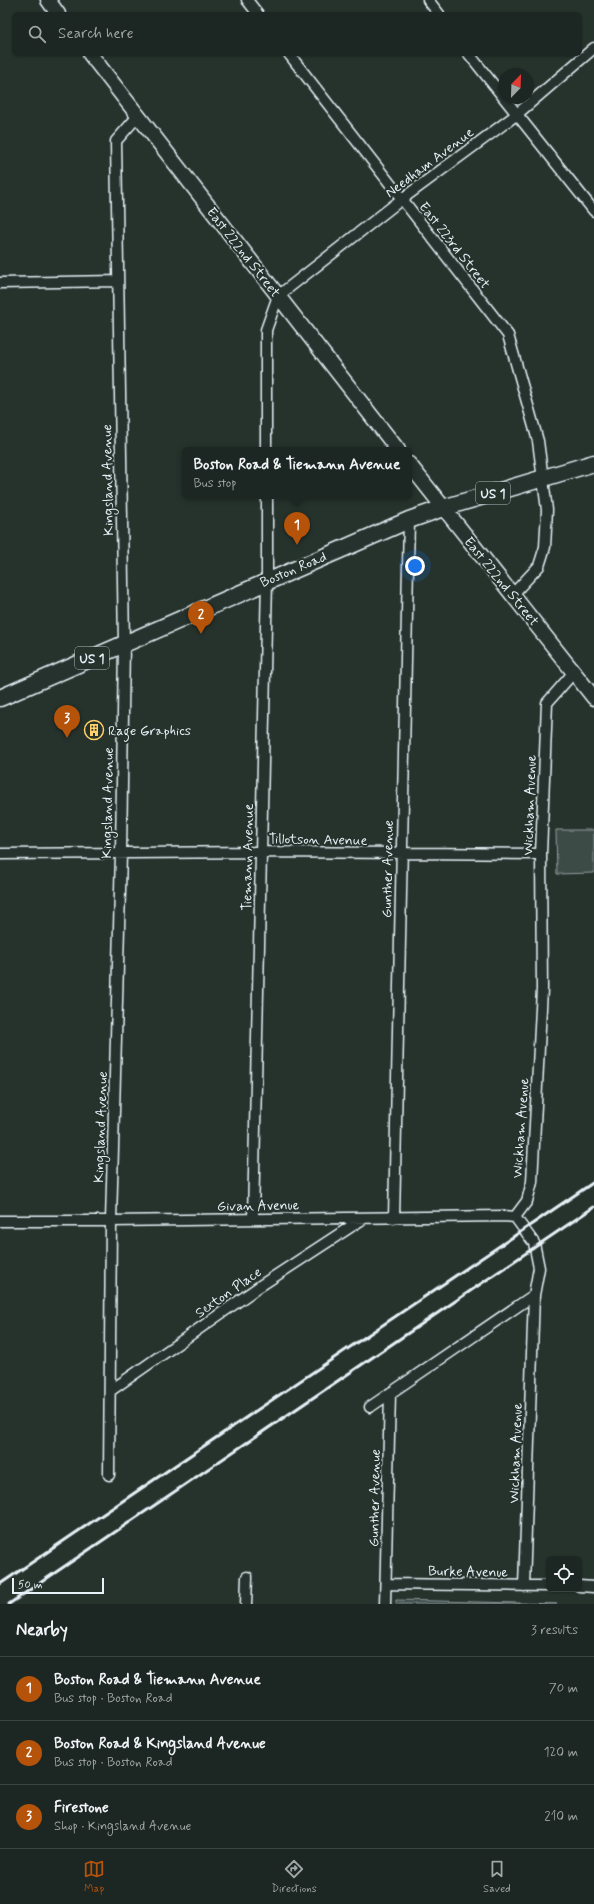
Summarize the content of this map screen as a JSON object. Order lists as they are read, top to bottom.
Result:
{
  "streets": {
    "main road": ["US 1", "Boston Road"],
    "street": [
      "Needham Avenue",
      "East 223rd Street",
      "East 222nd Street",
      "Kingsland Avenue",
      "Wickham Avenue",
      "Tillotson Avenue",
      "Tiemann Avenue",
      "Gunther Avenue",
      "Givan Avenue",
      "Sexton Place",
      "Burke Avenue"
    ]
  },
  "crossings": [
    ["Needham Avenue", "East 223rd Street"],
    ["Needham Avenue", "East 222nd Street"],
    ["East 223rd Street", "Boston Road"],
    ["East 222nd Street", "Kingsland Avenue"],
    ["East 222nd Street", "Boston Road"],
    ["East 222nd Street", "Wickham Avenue"],
    ["Kingsland Avenue", "Boston Road"],
    ["Kingsland Avenue", "Tillotson Avenue"],
    ["Kingsland Avenue", "Givan Avenue"],
    ["Kingsland Avenue", "Sexton Place"],
    ["Boston Road", "Tiemann Avenue"],
    ["Boston Road", "Gunther Avenue"],
    ["Wickham Avenue", "Tillotson Avenue"],
    ["Wickham Avenue", "Givan Avenue"],
    ["Wickham Avenue", "Burke Avenue"],
    ["Tillotson Avenue", "Tiemann Avenue"],
    ["Tillotson Avenue", "Gunther Avenue"],
    ["Tiemann Avenue", "Givan Avenue"],
    ["Gunther Avenue", "Givan Avenue"],
    ["Gunther Avenue", "Burke Avenue"],
    ["Givan Avenue", "Sexton Place"]
  ],
  "places": {
    "building": ["Rage Graphics"]
  },
  "scale_bar": "50 m",
  "north": "top right",
  "page": {
    "search": "Search here",
    "popup": ["Boston Road & Tiemann Avenue", "Bus stop"],
    "pins": ["1", "2", "3"],
    "scale": "50 m",
    "heading": ["Nearby", "3 results"],
    "list": [
      {
        "mark": "1",
        "name": "Boston Road & Tiemann Avenue",
        "note": "Bus stop · Boston Road",
        "value": "70 m"
      },
      {
        "mark": "2",
        "name": "Boston Road & Kingsland Avenue",
        "note": "Bus stop · Boston Road",
        "value": "120 m"
      },
      {
        "mark": "3",
        "name": "Firestone",
        "note": "Shop · Kingsland Avenue",
        "value": "210 m"
      }
    ],
    "nav": ["Map", "Directions", "Saved"]
  }
}
